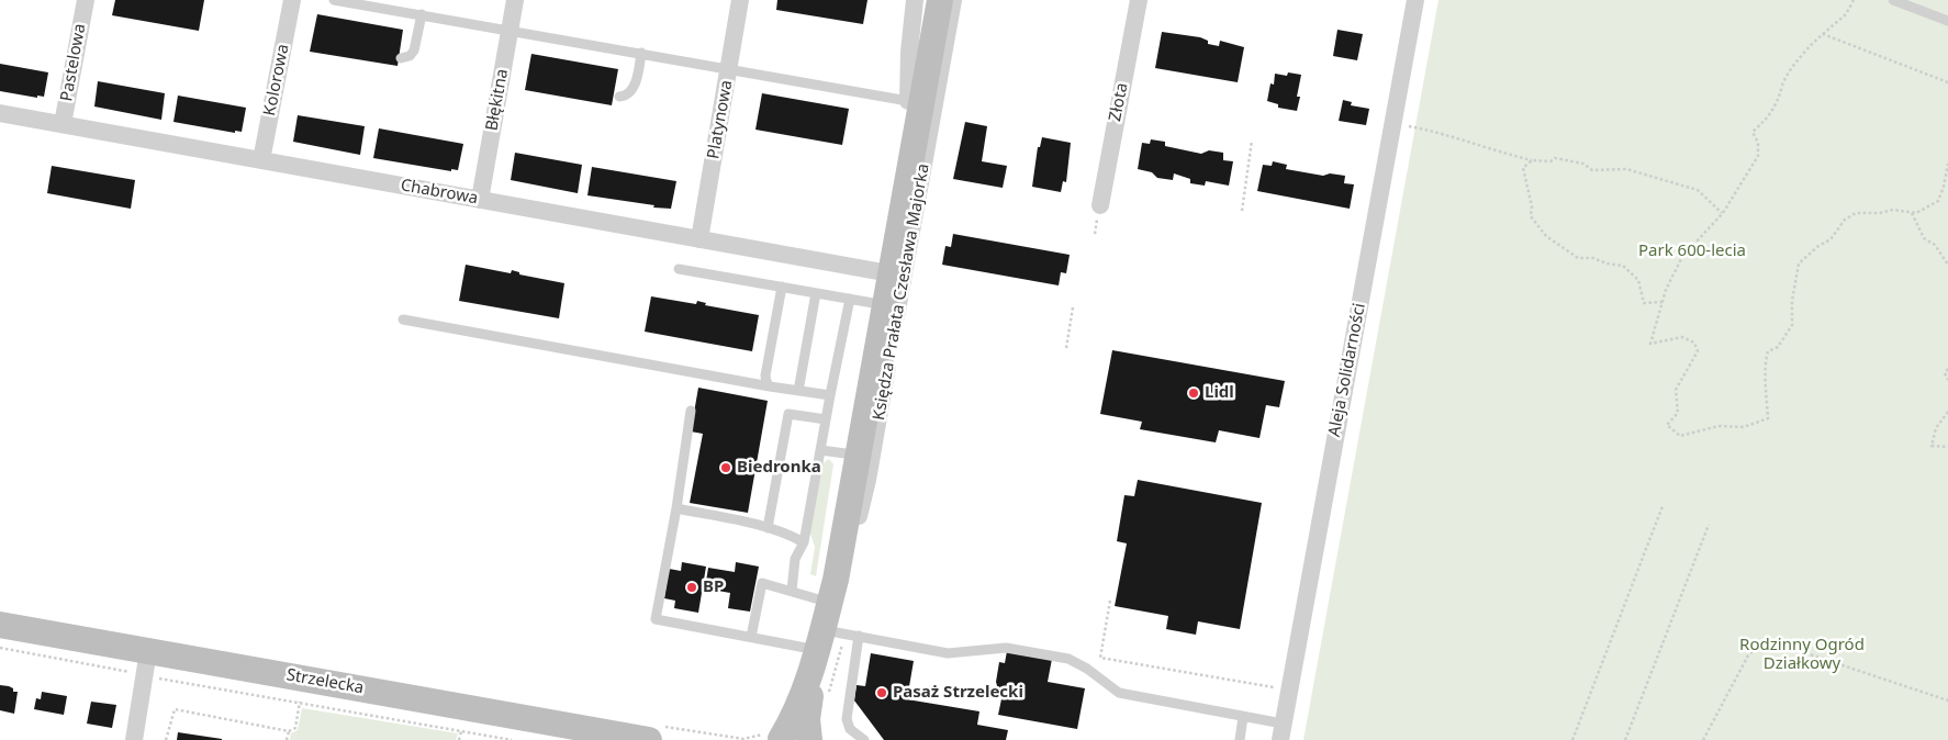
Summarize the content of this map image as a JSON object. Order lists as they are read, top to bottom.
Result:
{
  "streets": {
    "street": [
      "Pastelowa",
      "Kolorowa",
      "Błękitna",
      "Złota",
      "Platynowa",
      "Chabrowa",
      "Księdza Prałata Czesława Majorka",
      "Aleja Solidarności",
      "Strzelecka"
    ]
  },
  "crossings": [
    ["Pastelowa", "Chabrowa"],
    ["Kolorowa", "Chabrowa"],
    ["Błękitna", "Chabrowa"],
    ["Platynowa", "Chabrowa"],
    ["Chabrowa", "Księdza Prałata Czesława Majorka"]
  ],
  "parks": ["Park 600-lecia", "Rodzinny Ogród Działkowy"],
  "places": [
    "Lidl",
    "Biedronka",
    "BP",
    "Pasaż Strzelecki"
  ]
}
